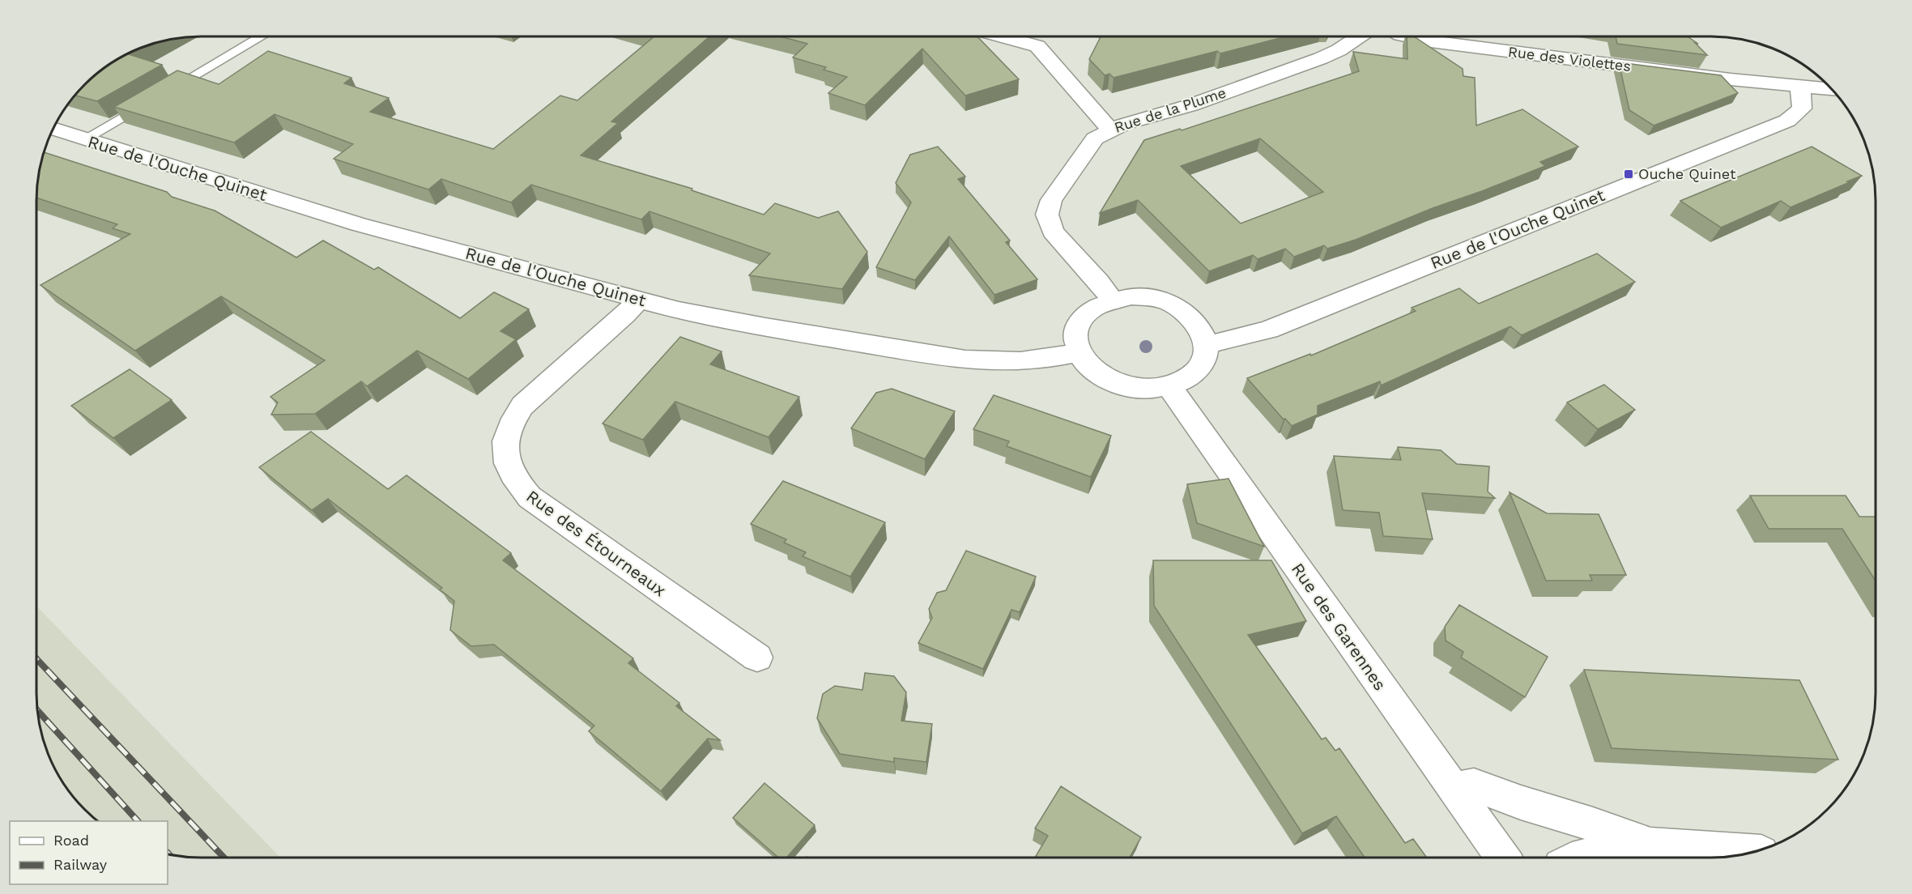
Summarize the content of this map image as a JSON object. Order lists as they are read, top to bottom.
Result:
{
  "streets": {
    "street": [
      "Rue des Violettes",
      "Rue de la Plume",
      "Rue de l'Ouche Quinet",
      "Rue des Étourneaux",
      "Rue des Garennes"
    ]
  },
  "crossings": [
    ["Rue des Violettes", "Rue de l'Ouche Quinet"],
    ["Rue de la Plume", "Rue de l'Ouche Quinet"],
    ["Rue de la Plume", "Rue des Garennes"],
    ["Rue de l'Ouche Quinet", "Rue des Étourneaux"],
    ["Rue de l'Ouche Quinet", "Rue des Garennes"]
  ],
  "places": {
    "transit": ["Ouche Quinet"]
  },
  "legend": ["Road", "Railway"]
}
